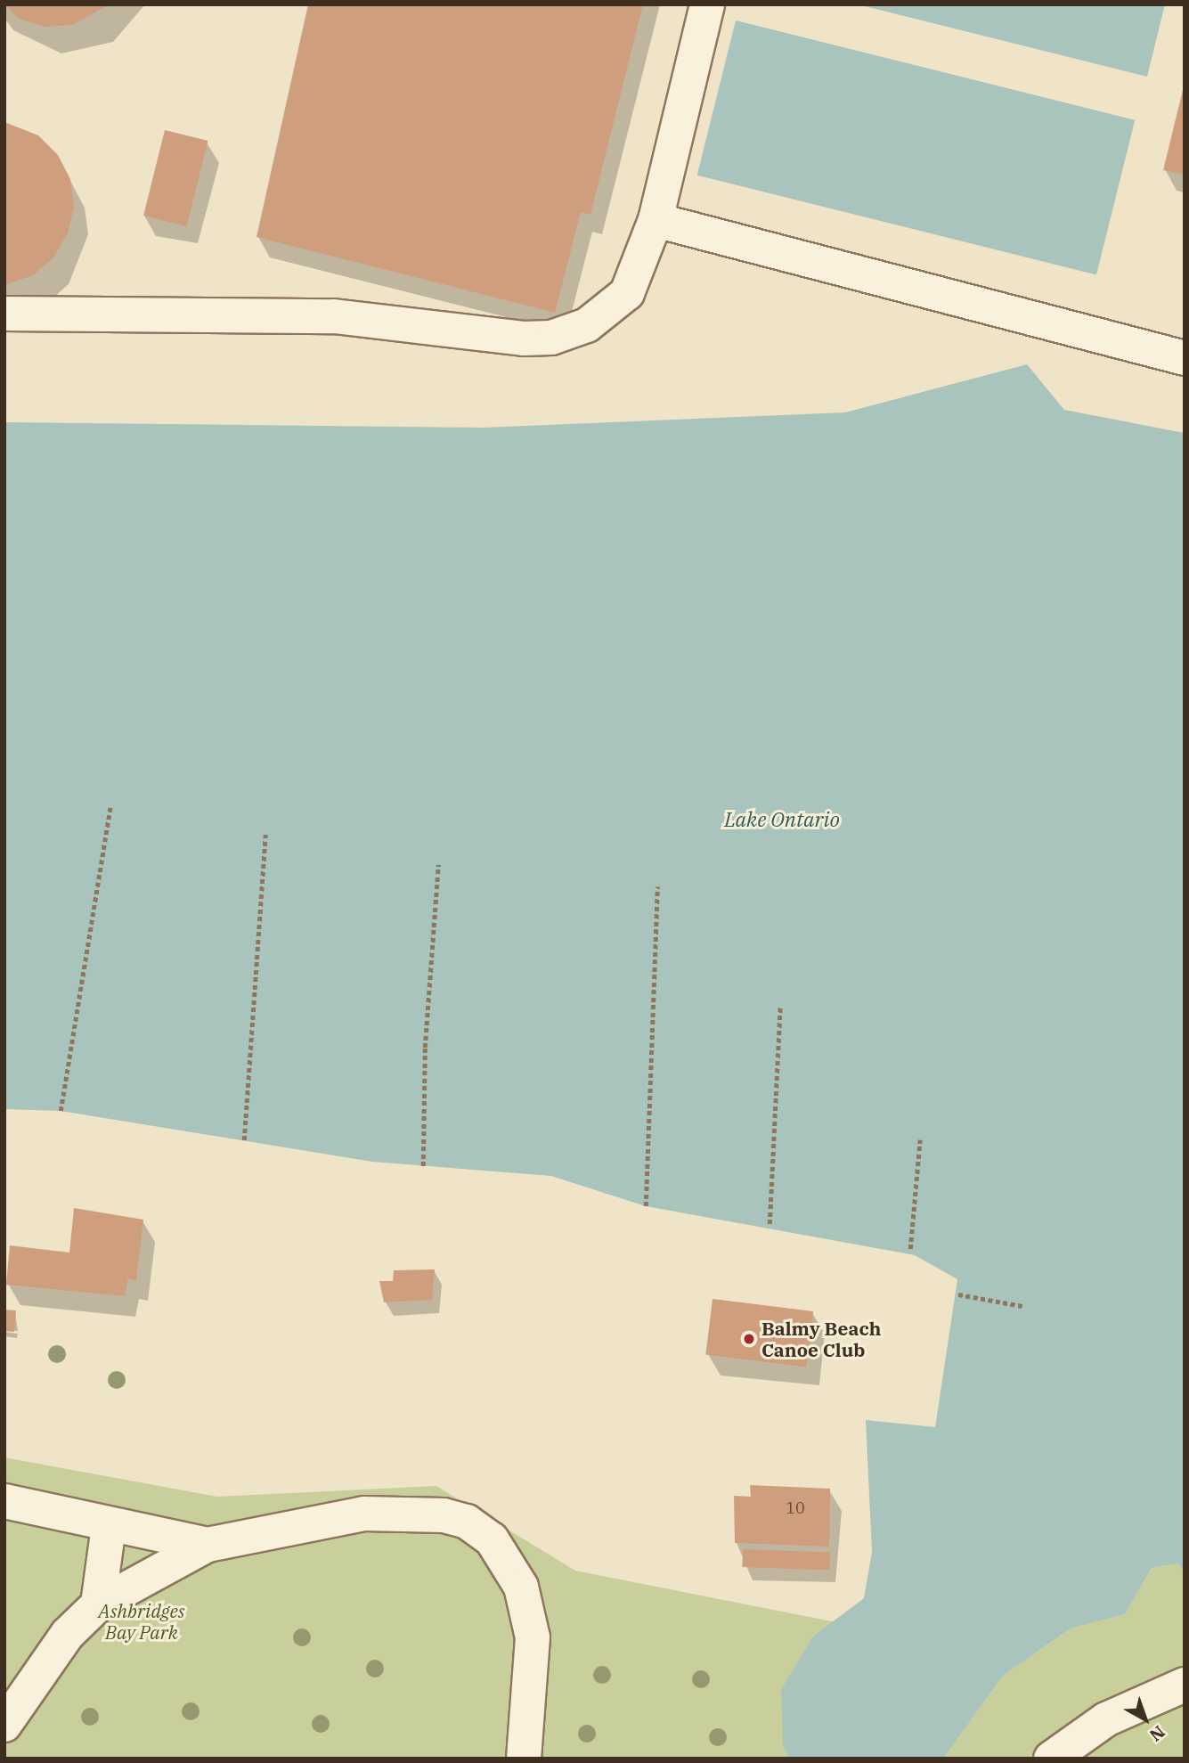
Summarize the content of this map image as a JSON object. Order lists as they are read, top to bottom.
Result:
{
  "water": ["Lake Ontario"],
  "parks": ["Ashbridges Bay Park"],
  "places": ["Balmy Beach Canoe Club"],
  "house_numbers": ["10"],
  "north": "bottom right"
}
